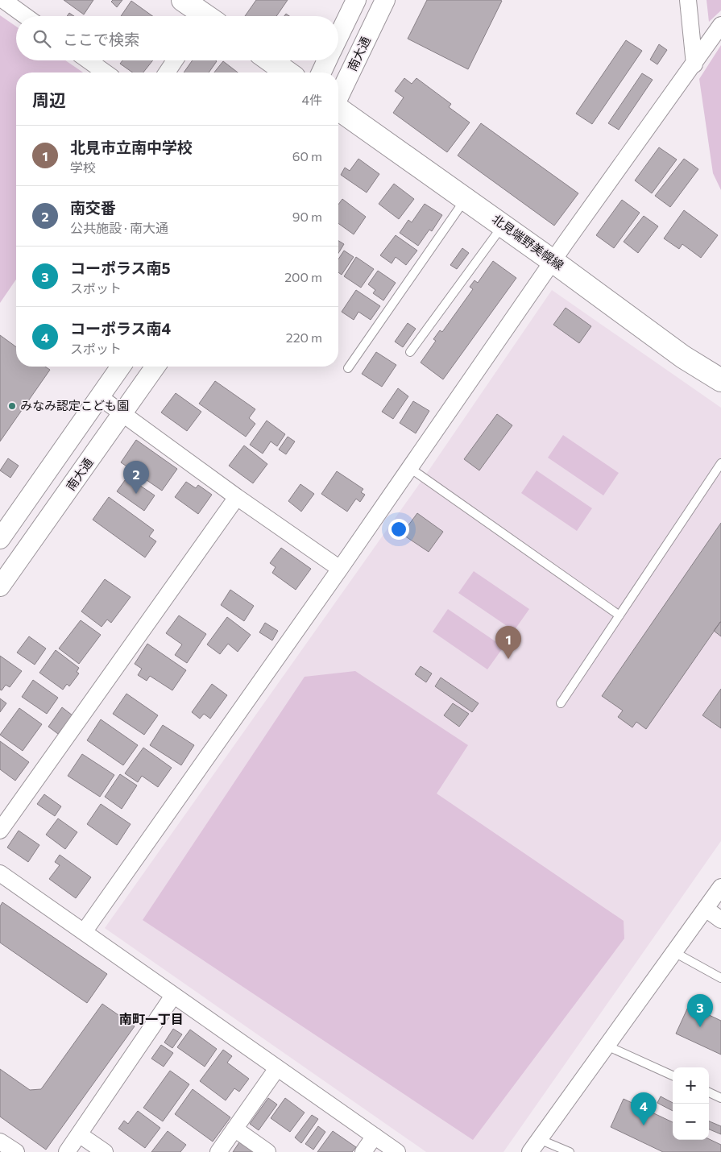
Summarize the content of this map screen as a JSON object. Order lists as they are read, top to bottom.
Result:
{
  "streets": {
    "main road": ["北見端野美幌線"],
    "street": ["南大通"]
  },
  "districts": ["南町一丁目"],
  "places": ["みなみ認定こども園"],
  "page": {
    "search": "ここで検索",
    "heading": ["周辺", "4件"],
    "list": [
      {
        "mark": "1",
        "name": "北見市立南中学校",
        "note": "学校",
        "value": "60 m"
      },
      {
        "mark": "2",
        "name": "南交番",
        "note": "公共施設 · 南大通",
        "value": "90 m"
      },
      {
        "mark": "3",
        "name": "コーポラス南5",
        "note": "スポット",
        "value": "200 m"
      },
      {
        "mark": "4",
        "name": "コーポラス南4",
        "note": "スポット",
        "value": "220 m"
      }
    ],
    "pins": [
      "2",
      "1",
      "3",
      "4"
    ],
    "map_buttons": ["+", "−"]
  }
}
